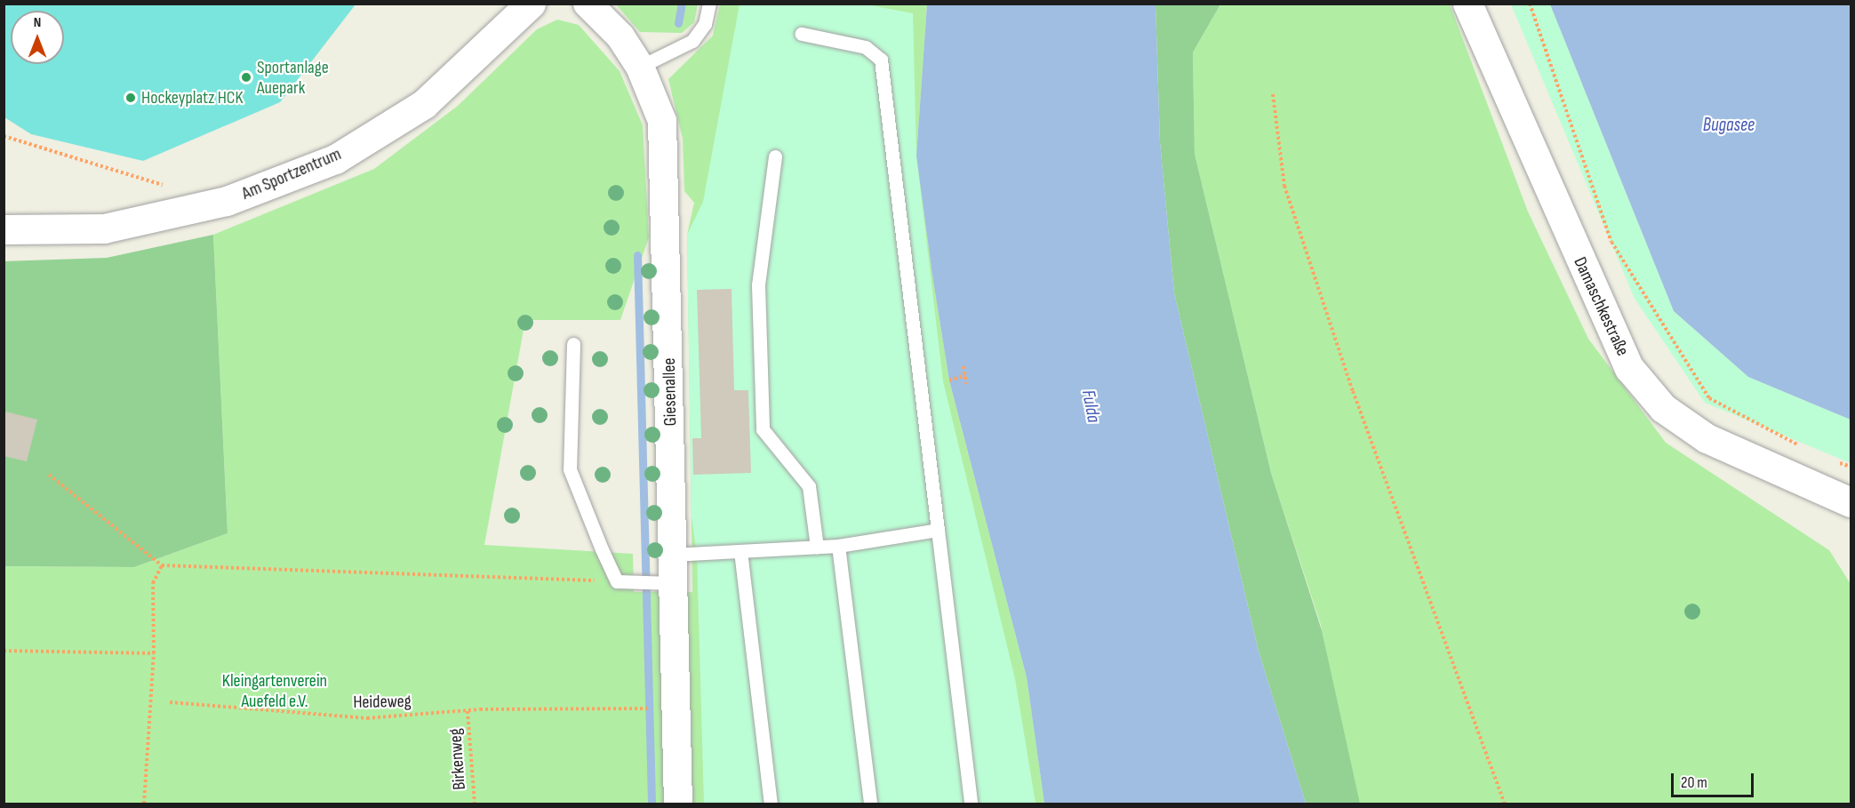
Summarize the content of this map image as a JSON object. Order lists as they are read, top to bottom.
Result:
{
  "streets": {
    "street": ["Am Sportzentrum", "Damaschkestraße", "Giesenallee"],
    "path": ["Heideweg", "Birkenweg"]
  },
  "crossings": [
    ["Heideweg", "Birkenweg"]
  ],
  "water": ["Bugasee", "Fulda"],
  "parks": ["Kleingartenverein Auefeld e.V."],
  "places": ["Sportanlage Auepark", "Hockeyplatz HCK"],
  "scale_bar": "20 m",
  "north": "top"
}
